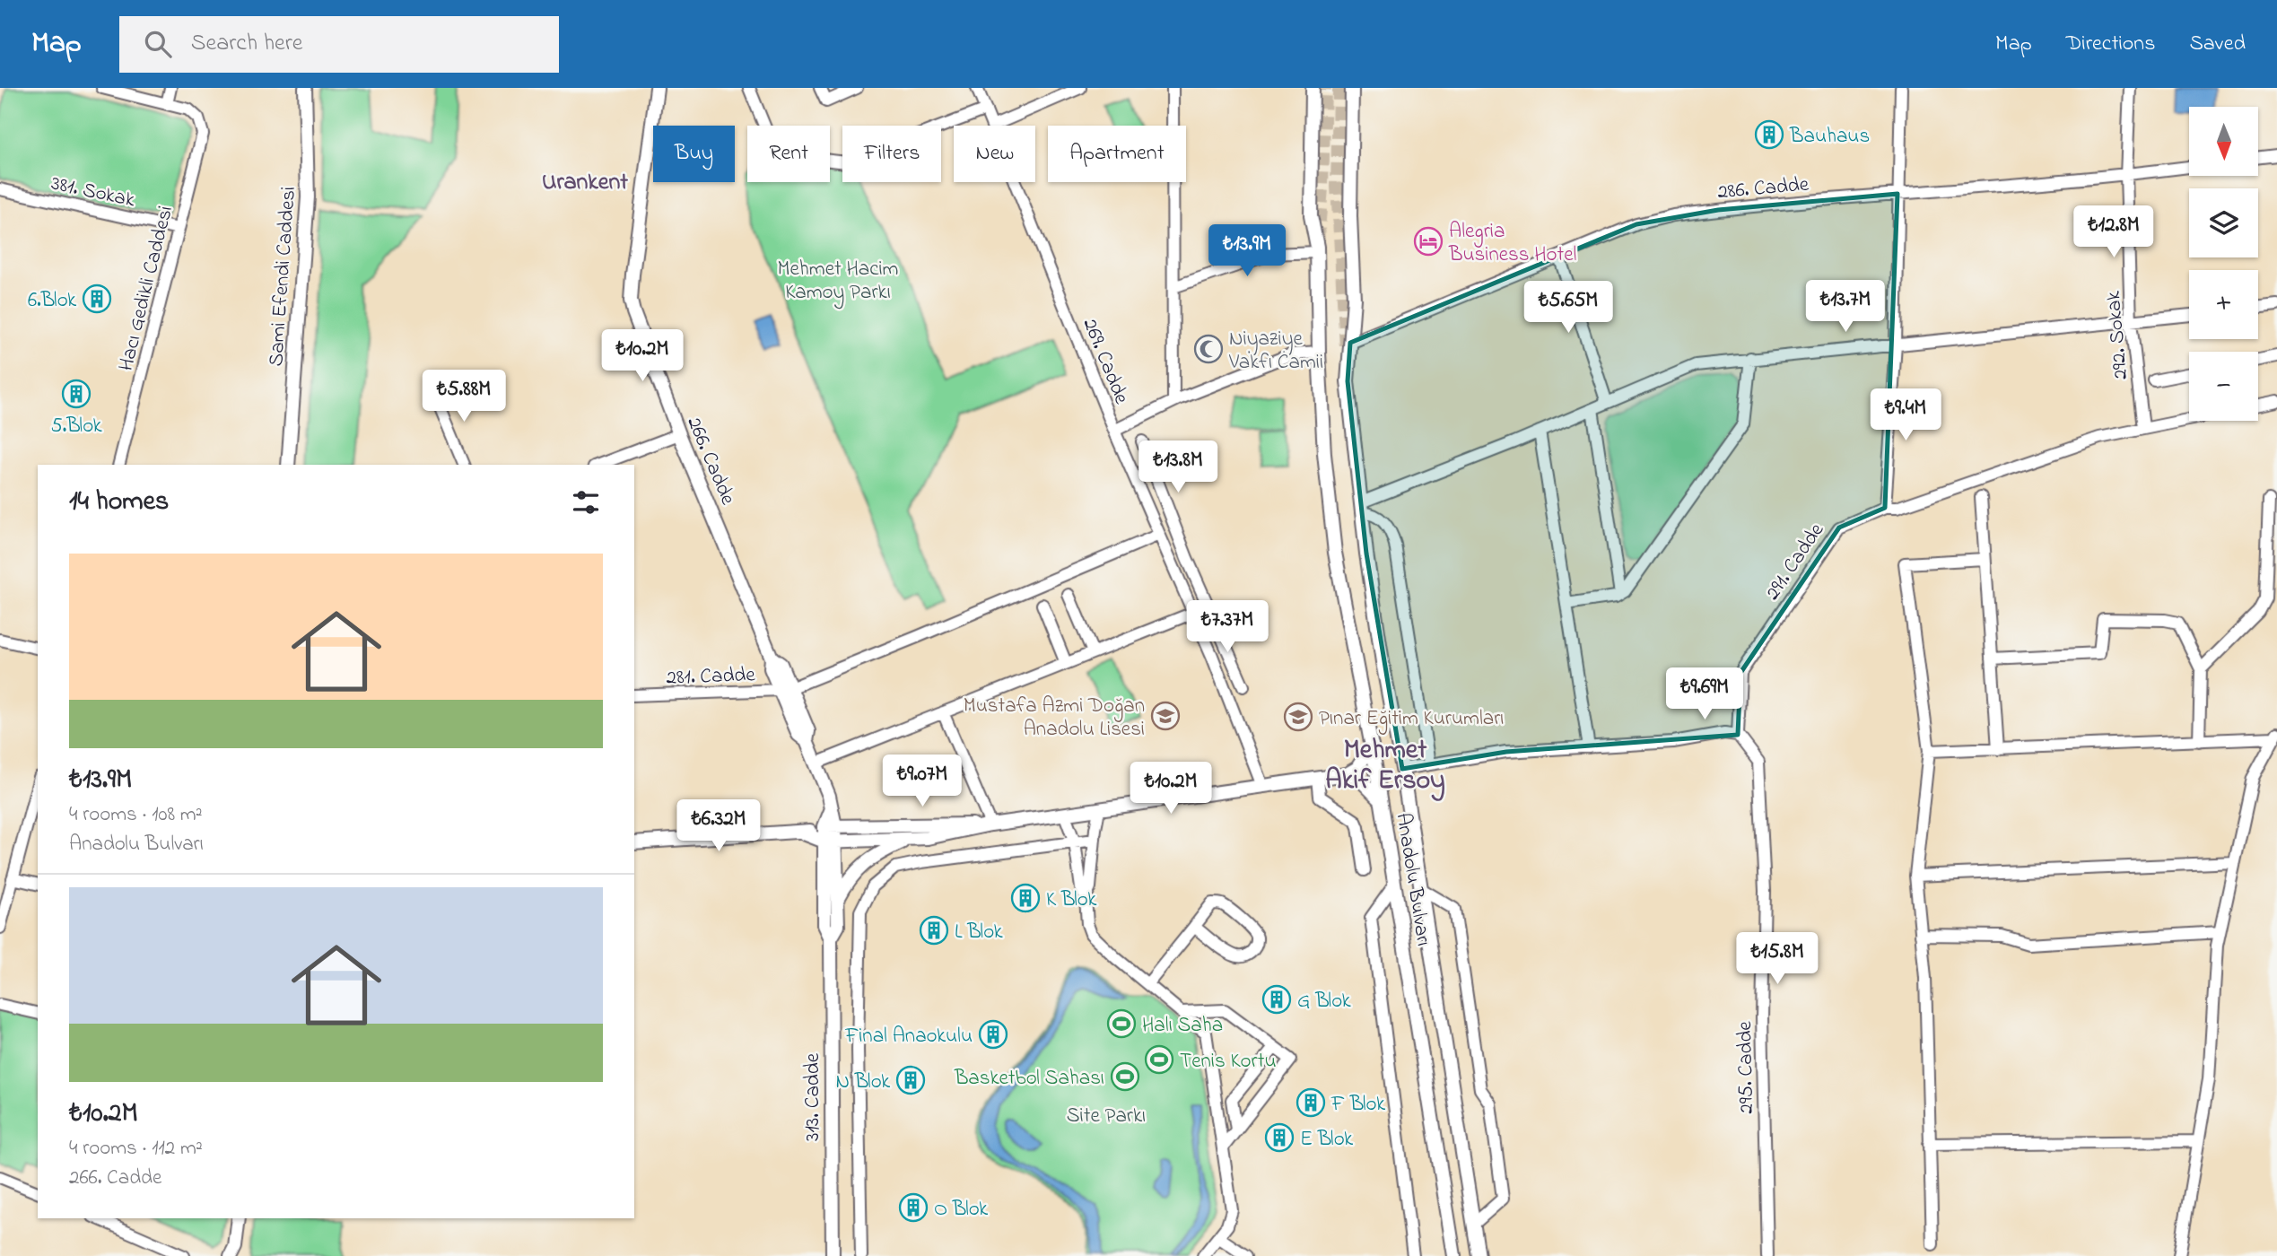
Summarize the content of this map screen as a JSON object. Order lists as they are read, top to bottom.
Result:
{
  "streets": {
    "main road": [
      "Sami Efendi Caddesi",
      "266. Cadde",
      "Anadolu Bulvarı",
      "313. Cadde"
    ],
    "street": [
      "286. Cadde",
      "381. Sokak",
      "Hacı Gedikli Caddesi",
      "292. Sokak",
      "269. Cadde",
      "291. Cadde",
      "281. Cadde",
      "295. Cadde"
    ]
  },
  "crossings": [
    ["286. Cadde", "292. Sokak"],
    ["286. Cadde", "Anadolu Bulvarı"],
    ["381. Sokak", "Hacı Gedikli Caddesi"],
    ["292. Sokak", "291. Cadde"],
    ["269. Cadde", "281. Cadde"],
    ["266. Cadde", "281. Cadde"],
    ["266. Cadde", "313. Cadde"],
    ["291. Cadde", "295. Cadde"]
  ],
  "districts": ["Urankent", "Mehmet Akif Ersoy"],
  "parks": ["Mehmet Hacim Kamoy Parkı", "Site Parkı"],
  "places": {
    "building": [
      "Bauhaus",
      "6.Blok",
      "5.Blok",
      "K Blok",
      "L Blok",
      "G Blok",
      "Final Anaokulu",
      "N Blok",
      "F Blok",
      "E Blok",
      "O Blok"
    ],
    "hotel": ["Alegria Business Hotel"],
    "mosque": ["Niyaziye Vakfı Camii"],
    "school or university": ["Mustafa Azmi Doğan Anadolu Lisesi", "Pınar Eğitim Kurumları"],
    "sports": ["Halı Saha", "Tenis Kortu", "Basketbol Sahası"]
  },
  "north": "bottom",
  "page": {
    "header": "Map",
    "search": "Search here",
    "nav": ["Map", "Directions", "Saved"],
    "map_buttons": ["+", "−"],
    "chip": [
      "Buy",
      "Rent",
      "Filters",
      "New",
      "Apartment"
    ],
    "price": [
      "₺12.8M",
      "₺13.9M",
      "₺13.7M",
      "₺5.65M",
      "₺10.2M",
      "₺5.88M",
      "₺9.4M",
      "₺13.8M",
      "₺7.37M",
      "₺9.69M",
      "₺9.07M",
      "₺10.2M",
      "₺6.32M",
      "₺15.8M"
    ],
    "heading": "14 homes",
    "list": [
      {
        "name": "₺13.9M",
        "note": "4 rooms · 108 m² · Anadolu Bulvarı"
      },
      {
        "name": "₺10.2M",
        "note": "4 rooms · 112 m² · 266. Cadde"
      }
    ]
  }
}
